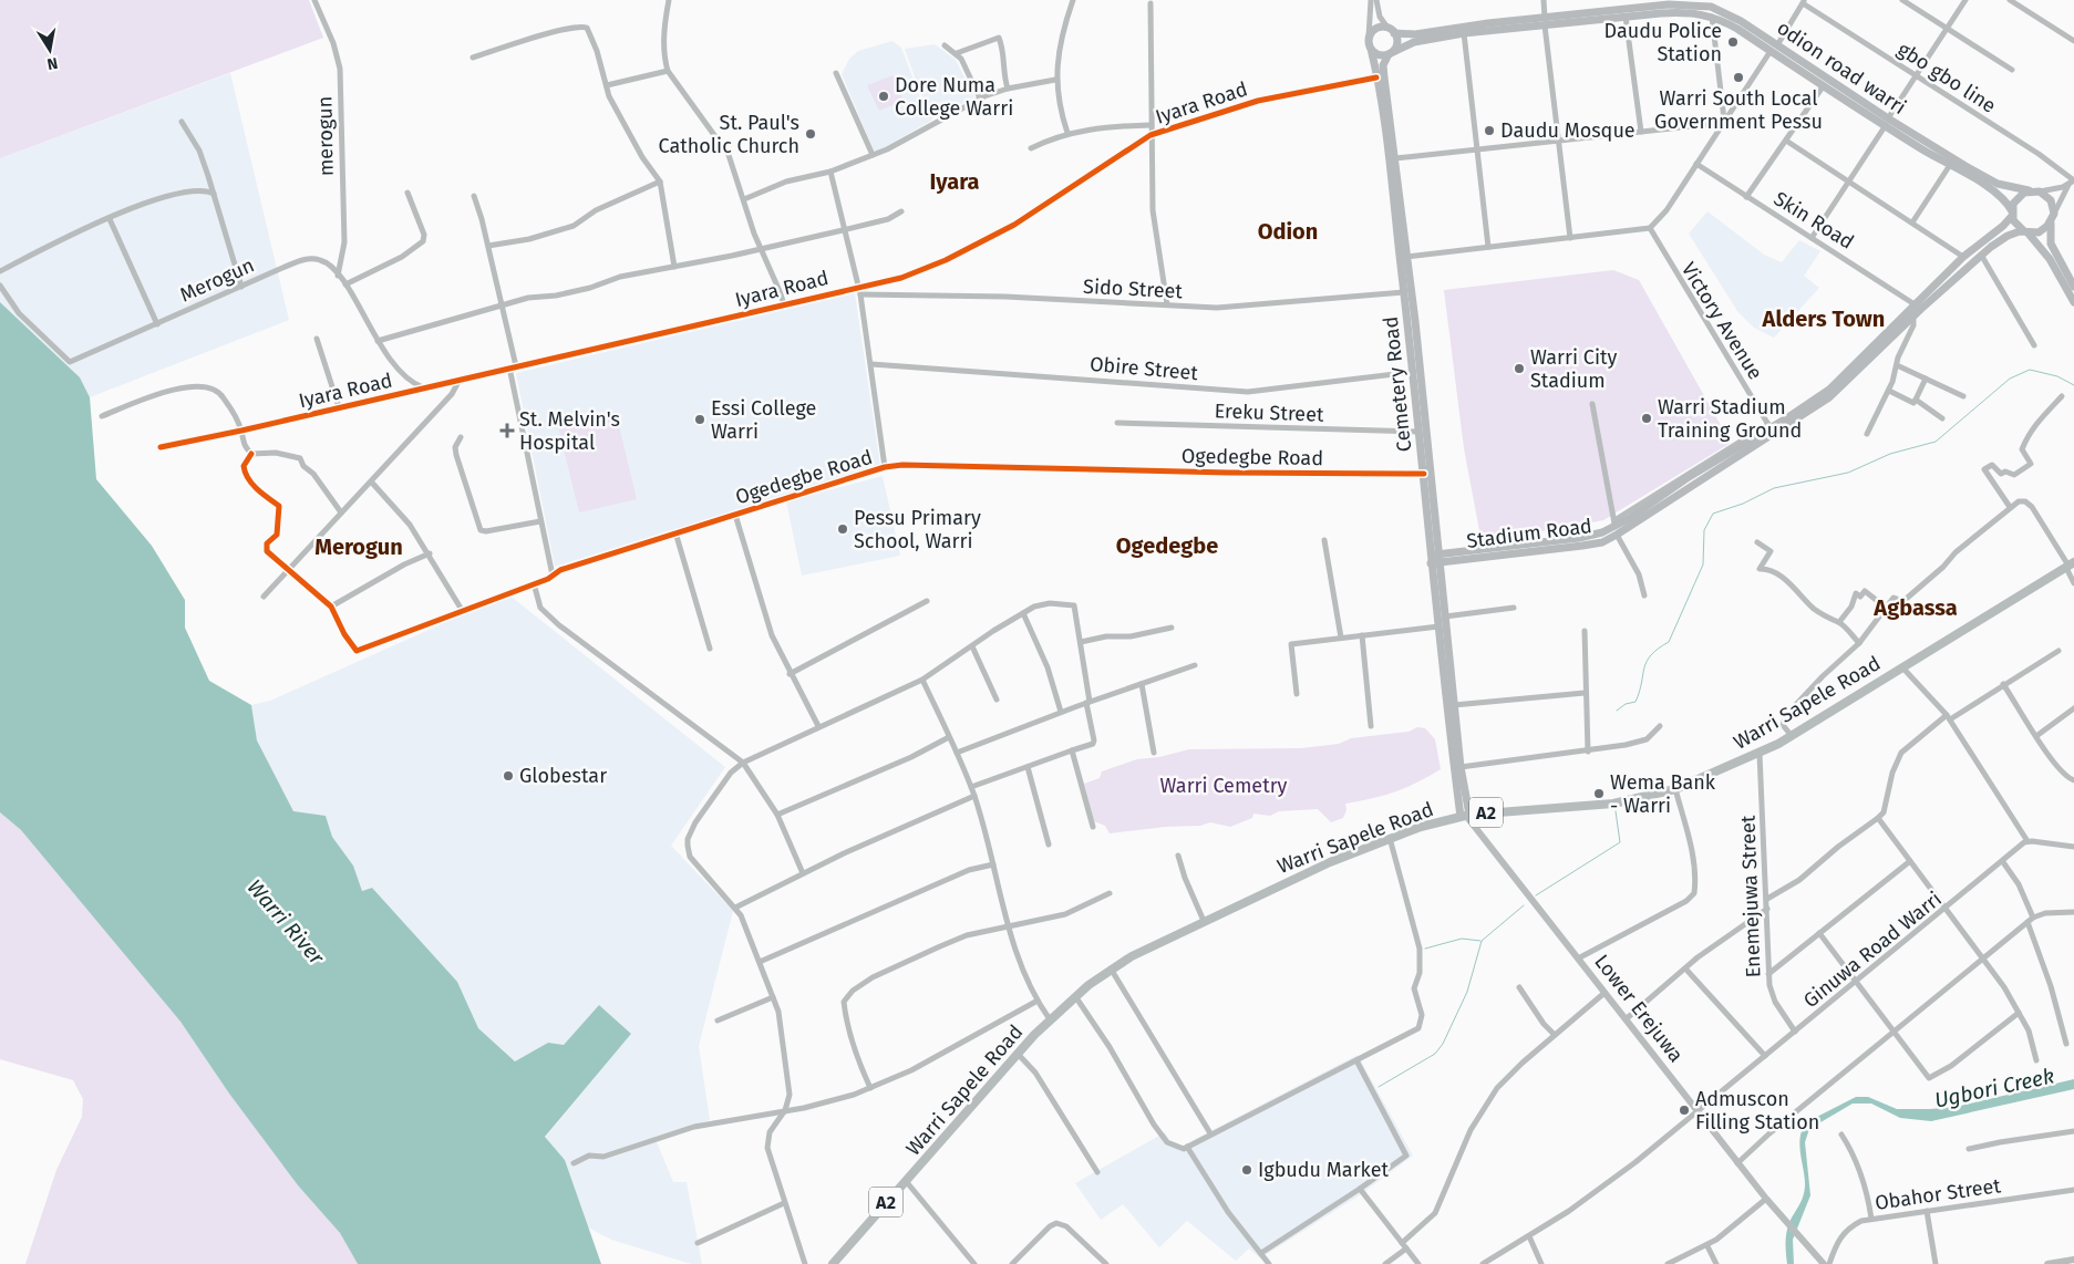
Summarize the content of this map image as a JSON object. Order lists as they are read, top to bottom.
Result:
{
  "streets": {
    "highway": ["Warri Sapele Road", "A2"],
    "main road": ["odion road warri", "Cemetery Road", "Stadium Road"],
    "street": [
      "gbo gbo line",
      "Iyara Road",
      "merogun",
      "Skin Road",
      "Merogun",
      "Sido Street",
      "Victory Avenue",
      "Obire Street",
      "Ereku Street",
      "Ogedegbe Road",
      "Enemejuwa Street",
      "Ginuwa Road Warri",
      "Lower Erejuwa",
      "Obahor Street"
    ]
  },
  "crossings": [
    ["odion road warri", "Cemetery Road"],
    ["odion road warri", "Stadium Road"],
    ["Iyara Road", "Merogun"],
    ["Iyara Road", "Cemetery Road"],
    ["merogun", "Merogun"],
    ["Skin Road", "Stadium Road"],
    ["Sido Street", "Cemetery Road"],
    ["Victory Avenue", "Stadium Road"],
    ["Obire Street", "Cemetery Road"],
    ["Cemetery Road", "Ereku Street"],
    ["Cemetery Road", "Ogedegbe Road"],
    ["Cemetery Road", "Stadium Road"],
    ["Cemetery Road", "Warri Sapele Road"],
    ["Cemetery Road", "Lower Erejuwa"],
    ["Warri Sapele Road", "Enemejuwa Street"],
    ["Warri Sapele Road", "Lower Erejuwa"],
    ["Enemejuwa Street", "Ginuwa Road Warri"],
    ["Ginuwa Road Warri", "Lower Erejuwa"]
  ],
  "districts": [
    "Iyara",
    "Odion",
    "Alders Town",
    "Ogedegbe",
    "Merogun",
    "Agbassa"
  ],
  "water": ["Warri River", "Ugbori Creek"],
  "parks": ["Warri Cemetry"],
  "places": {
    "other": [
      "Daudu Police Station",
      "Warri South Local Government Pessu",
      "Dore Numa College Warri",
      "Daudu Mosque",
      "St. Paul's Catholic Church",
      "Warri City Stadium",
      "Warri Stadium Training Ground",
      "Essi College Warri",
      "Pessu Primary School, Warri",
      "Globestar",
      "Wema Bank - Warri",
      "Admuscon Filling Station",
      "Igbudu Market"
    ],
    "health": ["St. Melvin's Hospital"]
  },
  "north": "bottom"
}
